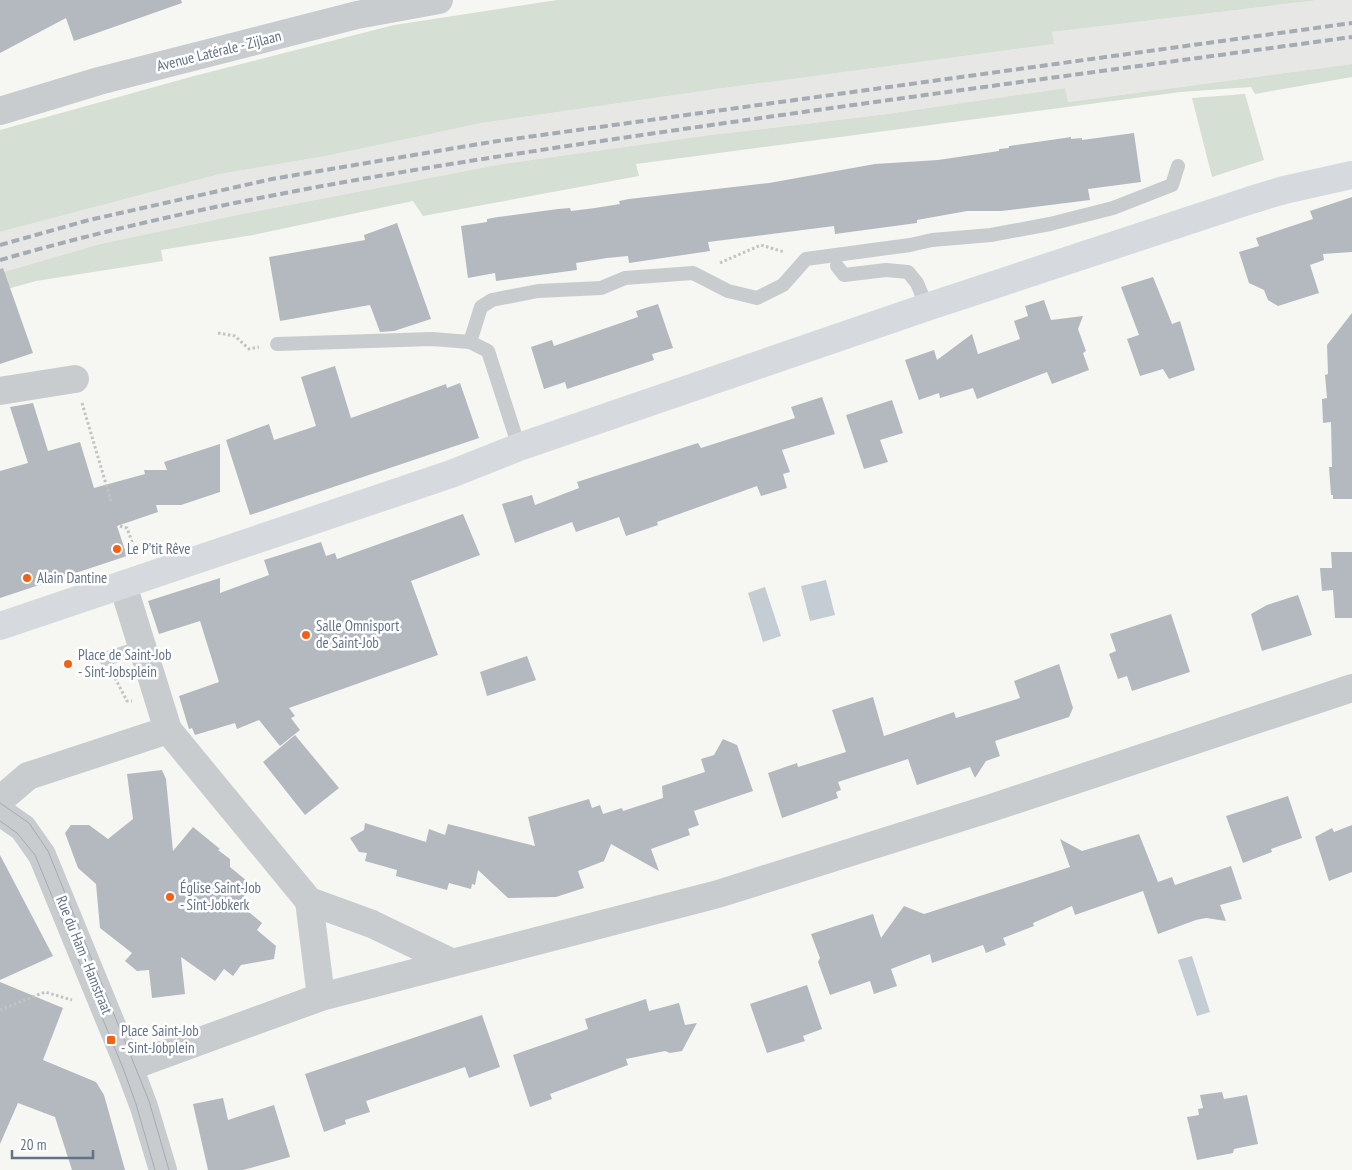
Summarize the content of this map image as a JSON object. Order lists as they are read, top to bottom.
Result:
{
  "streets": {
    "street": ["Avenue Latérale - Zijlaan", "Rue du Ham - Hamstraat"]
  },
  "places": {
    "other": [
      "Le P’tit Rêve",
      "Alain Dantine",
      "Salle Omnisport de Saint-Job",
      "Place de Saint-Job - Sint-Jobsplein",
      "Église Saint-Job - Sint-Jobkerk"
    ],
    "transit": ["Place Saint-Job - Sint-Jobplein"]
  },
  "scale_bar": "20 m"
}
